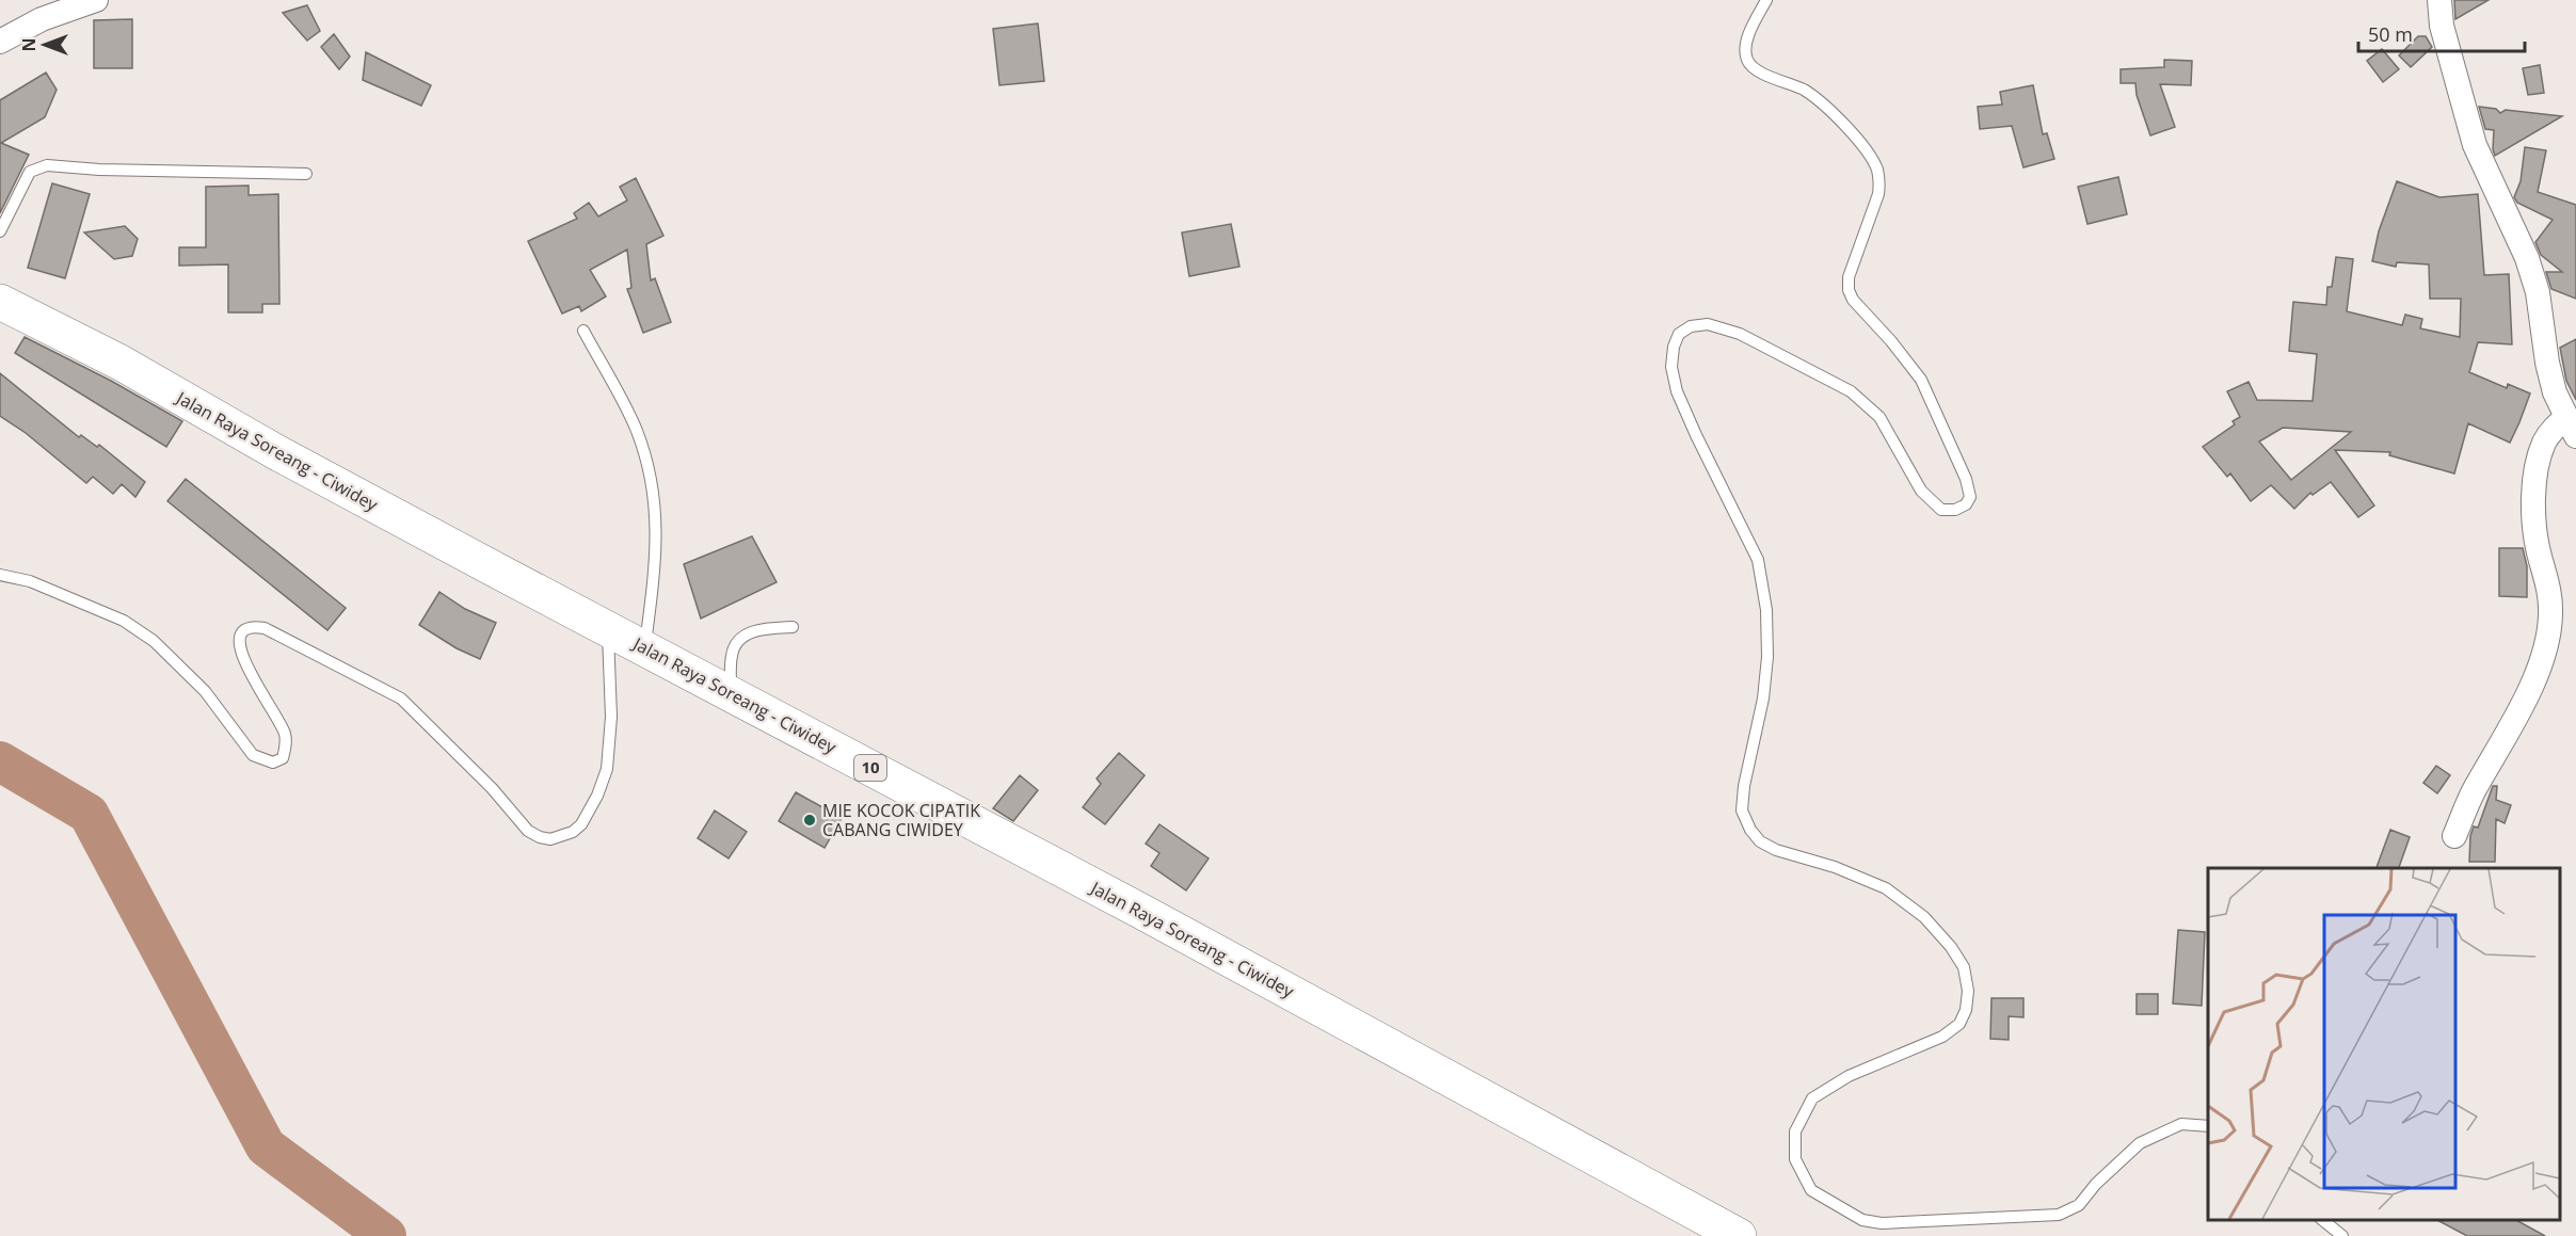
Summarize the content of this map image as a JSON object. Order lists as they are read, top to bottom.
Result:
{
  "streets": {
    "highway": ["Jalan Raya Soreang - Ciwidey", "10"]
  },
  "places": ["MIE KOCOK CIPATIK CABANG CIWIDEY"],
  "scale_bar": "50 m",
  "north": "left"
}
